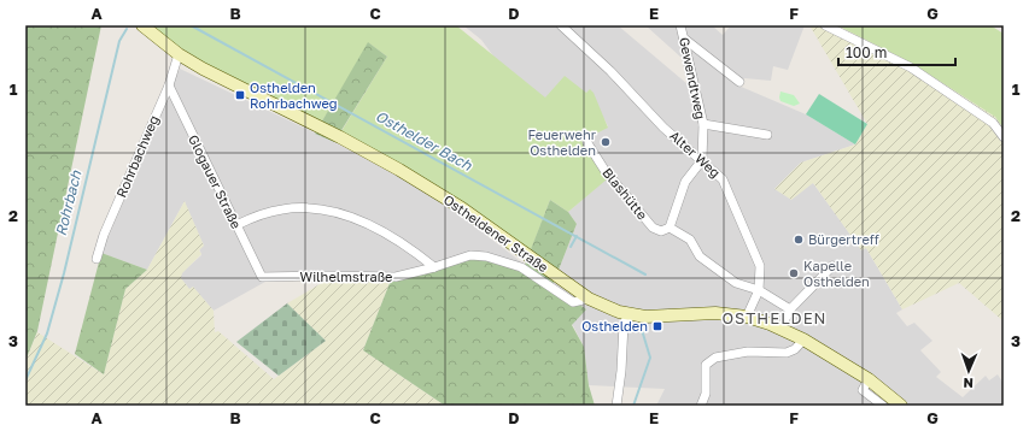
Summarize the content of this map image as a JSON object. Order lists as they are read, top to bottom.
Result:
{
  "streets": {
    "main road": ["Ostheldener Straße"],
    "street": [
      "Gewendtweg",
      "Alter Weg",
      "Rohrbachweg",
      "Glogauer Straße",
      "Blashütte",
      "Wilhelmstraße"
    ]
  },
  "crossings": [
    ["Gewendtweg", "Alter Weg"],
    ["Alter Weg", "Blashütte"],
    ["Alter Weg", "Ostheldener Straße"],
    ["Rohrbachweg", "Glogauer Straße"],
    ["Rohrbachweg", "Ostheldener Straße"],
    ["Glogauer Straße", "Wilhelmstraße"],
    ["Ostheldener Straße", "Wilhelmstraße"]
  ],
  "districts": ["OSTHELDEN"],
  "water": ["Osthelder Bach", "Rohrbach"],
  "places": {
    "transit": ["Osthelden Rohrbachweg", "Osthelden"],
    "other": ["Feuerwehr Osthelden", "Bürgertreff", "Kapelle Osthelden"]
  },
  "scale_bar": "100 m",
  "north": "bottom",
  "grid": {
    "columns": [
      "A",
      "B",
      "C",
      "D",
      "E",
      "F",
      "G"
    ],
    "rows": ["1", "2", "3"]
  }
}
